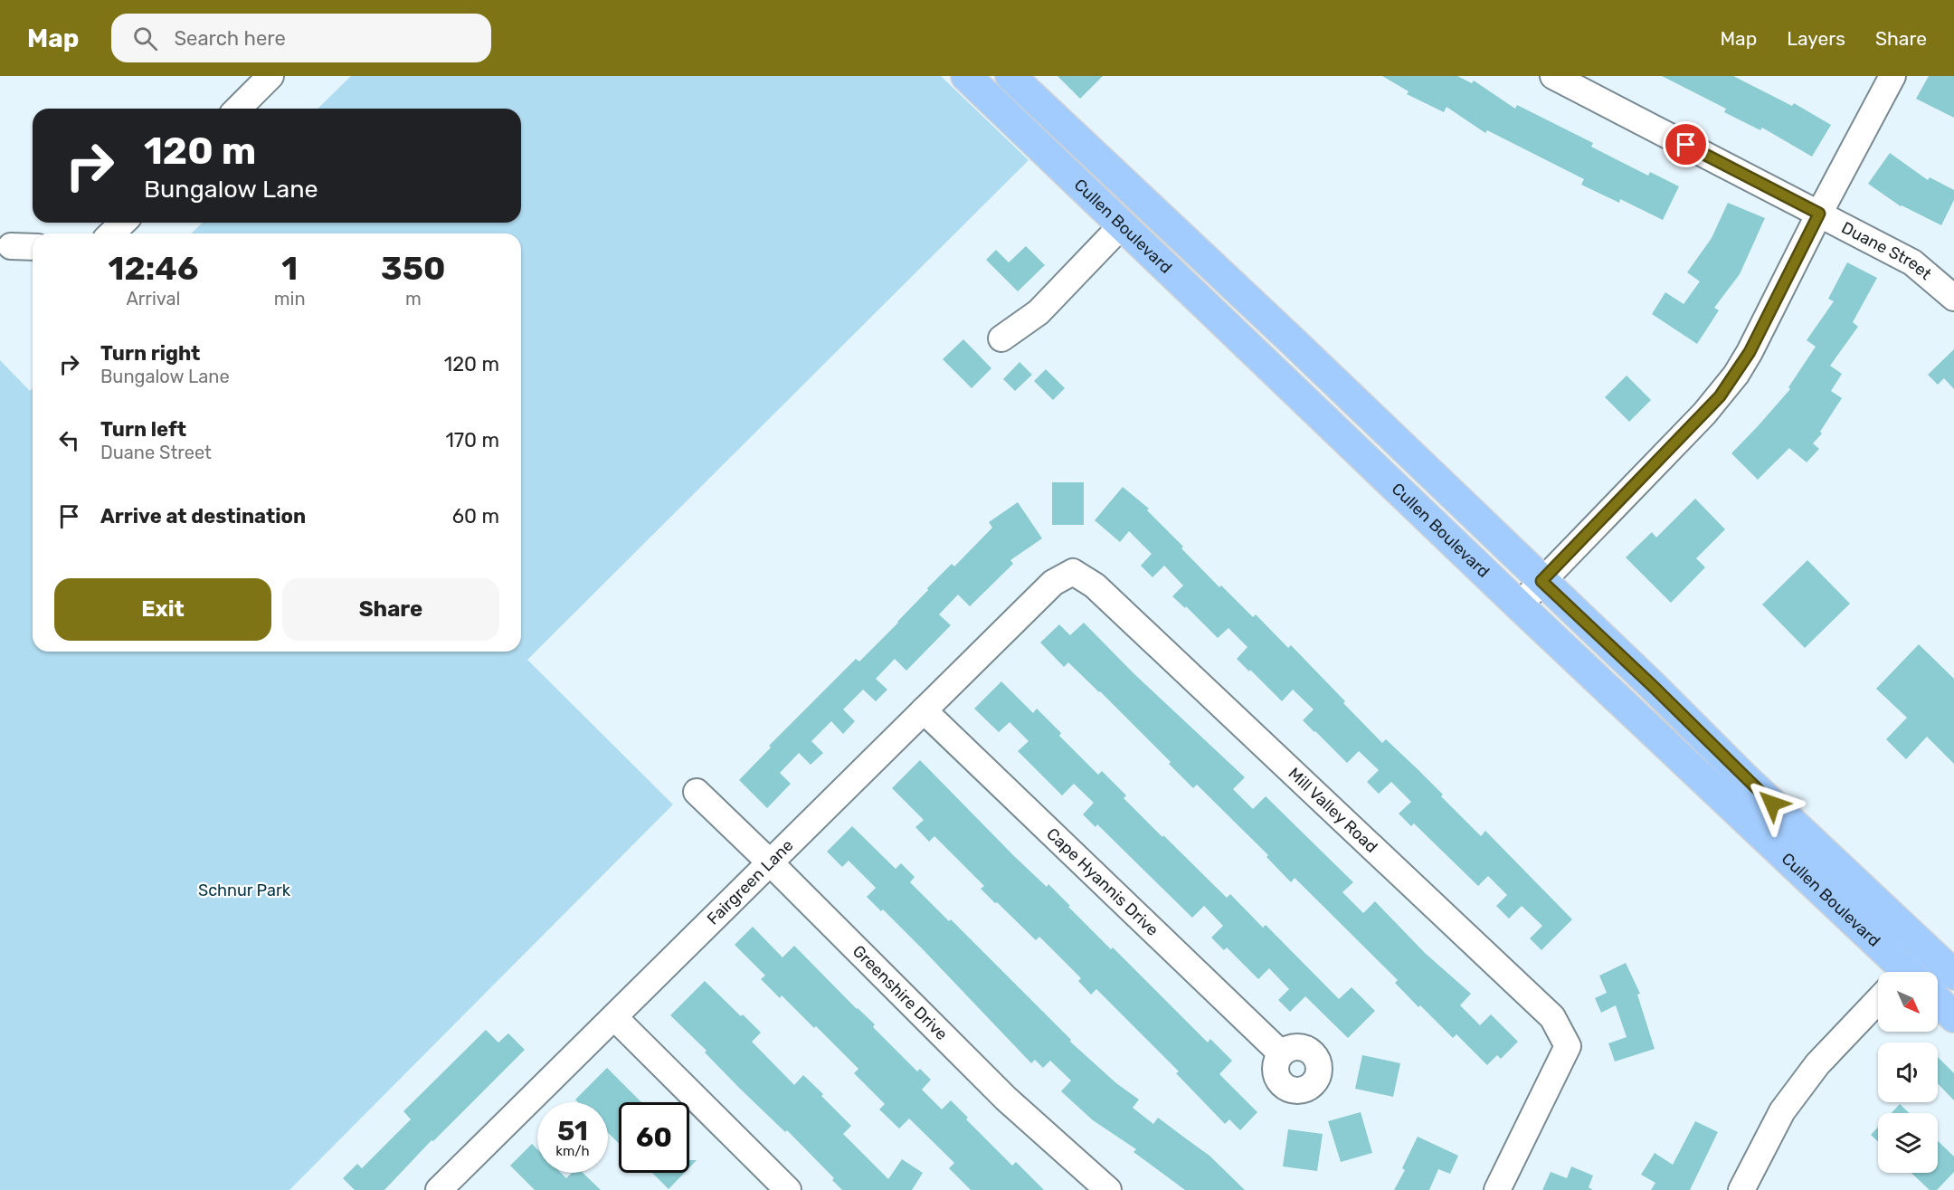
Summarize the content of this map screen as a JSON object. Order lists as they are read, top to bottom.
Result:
{
  "streets": {
    "main road": ["Cullen Boulevard"],
    "street": [
      "Duane Street",
      "Mill Valley Road",
      "Fairgreen Lane",
      "Cape Hyannis Drive",
      "Greenshire Drive"
    ]
  },
  "crossings": [
    ["Mill Valley Road", "Fairgreen Lane"],
    ["Fairgreen Lane", "Cape Hyannis Drive"],
    ["Fairgreen Lane", "Greenshire Drive"]
  ],
  "parks": ["Schnur Park"],
  "north": "bottom right",
  "page": {
    "header": "Map",
    "search": "Search here",
    "nav": ["Map", "Layers", "Share"],
    "turn": ["120 m", "Bungalow Lane"],
    "eta": [
      "12:46",
      "Arrival",
      "1",
      "min",
      "350",
      "m"
    ],
    "list": [
      {
        "name": "Turn right",
        "note": "Bungalow Lane",
        "value": "120 m"
      },
      {
        "name": "Turn left",
        "note": "Duane Street",
        "value": "170 m"
      },
      {
        "name": "Arrive at destination",
        "value": "60 m"
      }
    ],
    "buttons": ["Exit", "Share"],
    "speed": "51 km/h",
    "limit": "60"
  }
}
